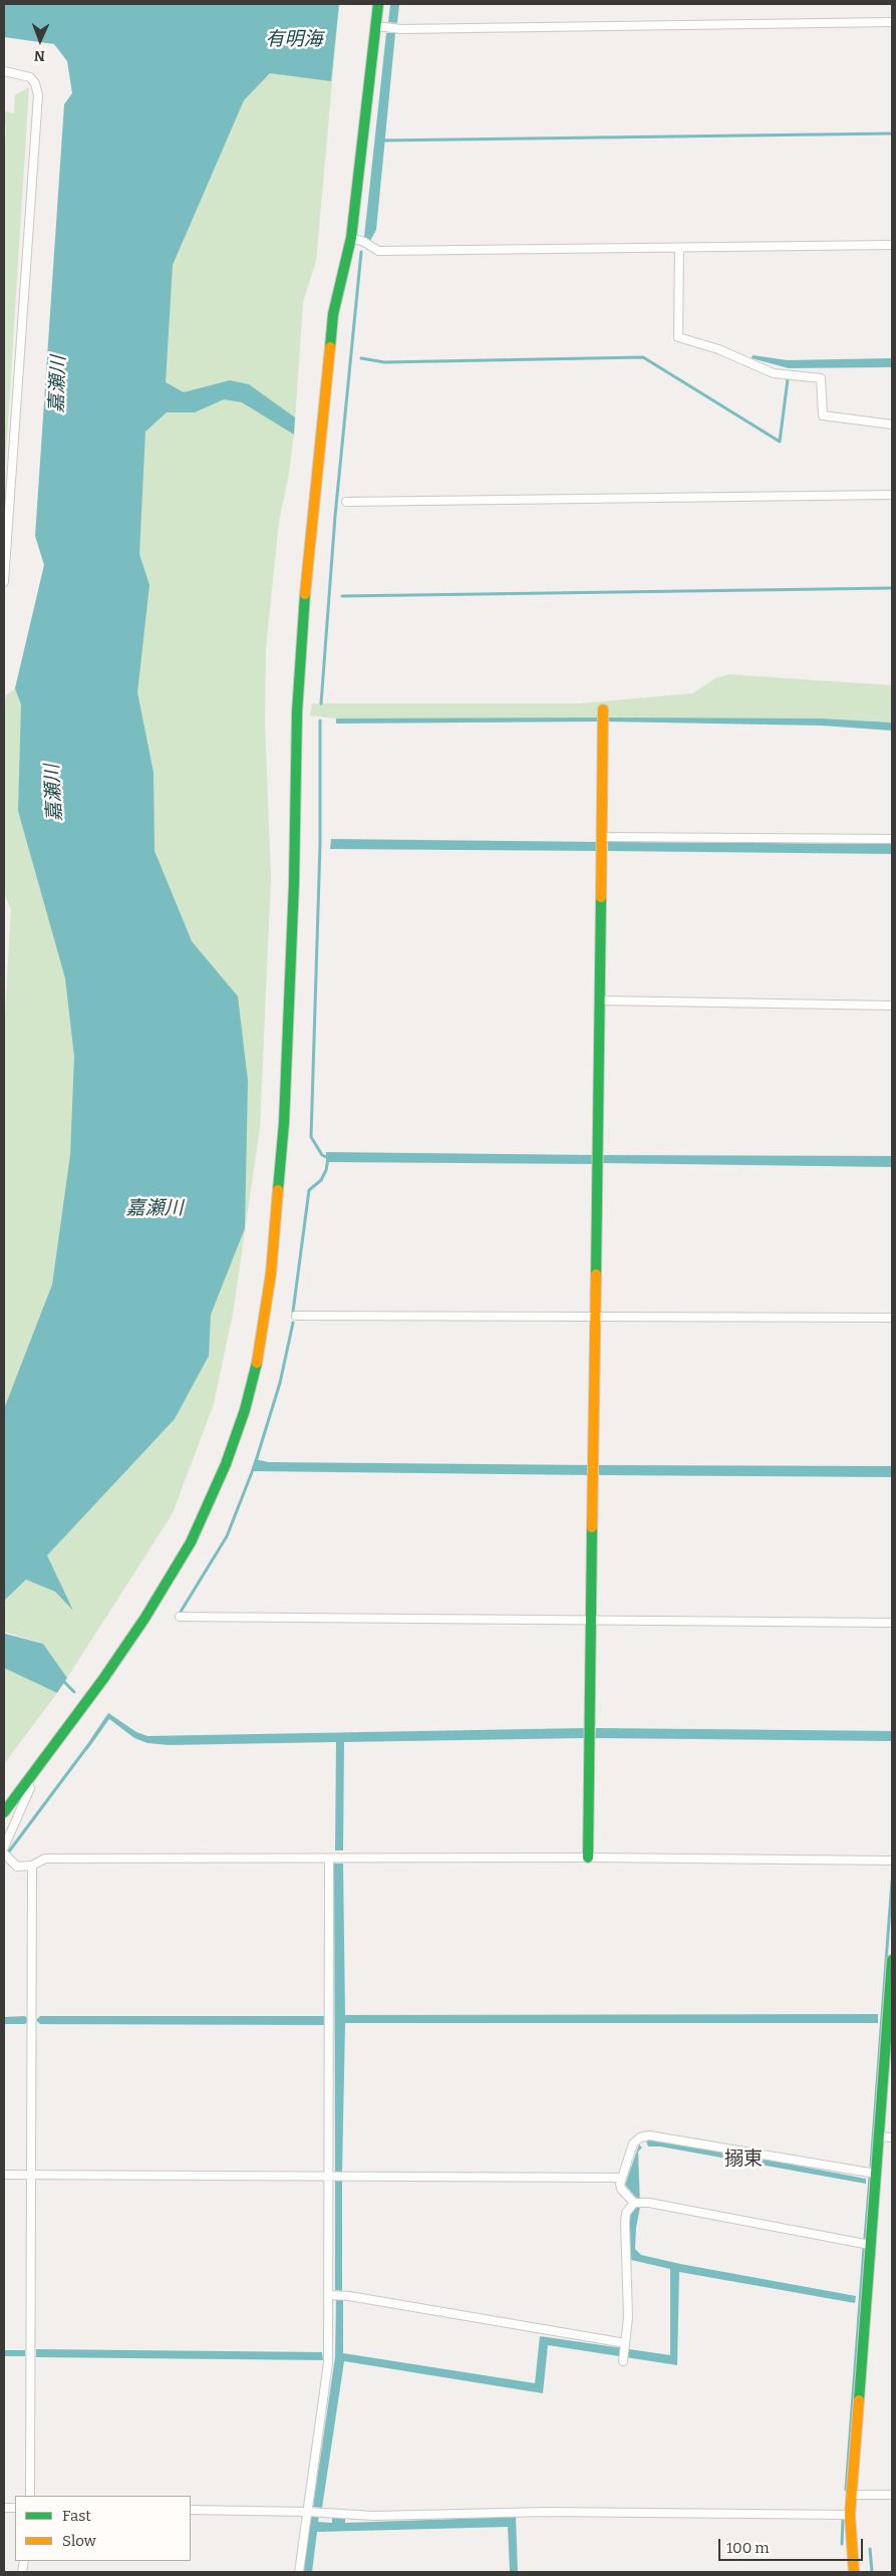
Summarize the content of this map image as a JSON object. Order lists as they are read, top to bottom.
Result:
{
  "districts": ["搦東"],
  "water": ["有明海", "嘉瀬川"],
  "legend": ["Fast", "Slow"],
  "scale_bar": "100 m",
  "north": "bottom"
}
